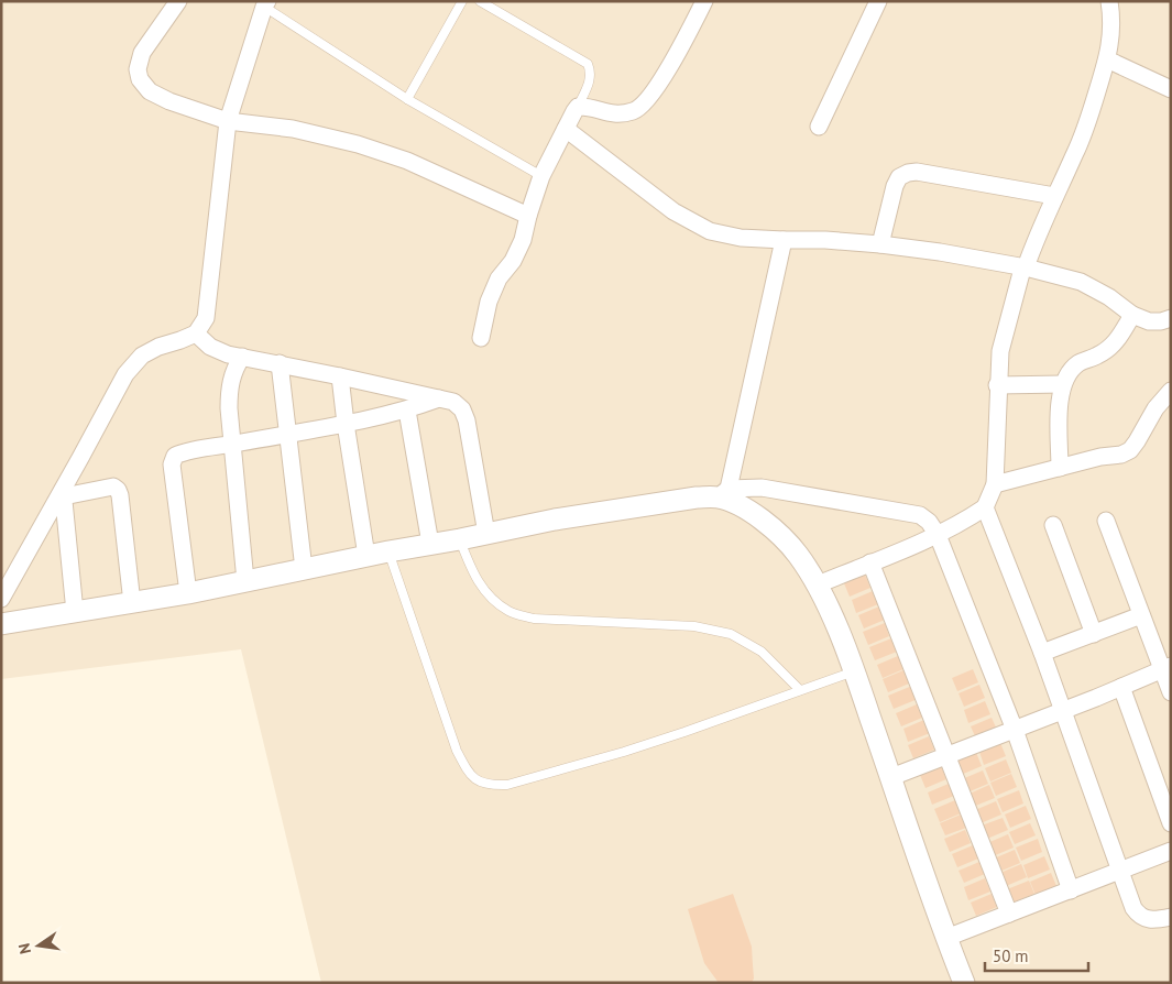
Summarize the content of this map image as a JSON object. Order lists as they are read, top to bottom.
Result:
{
  "scale_bar": "50 m",
  "north": "left"
}
